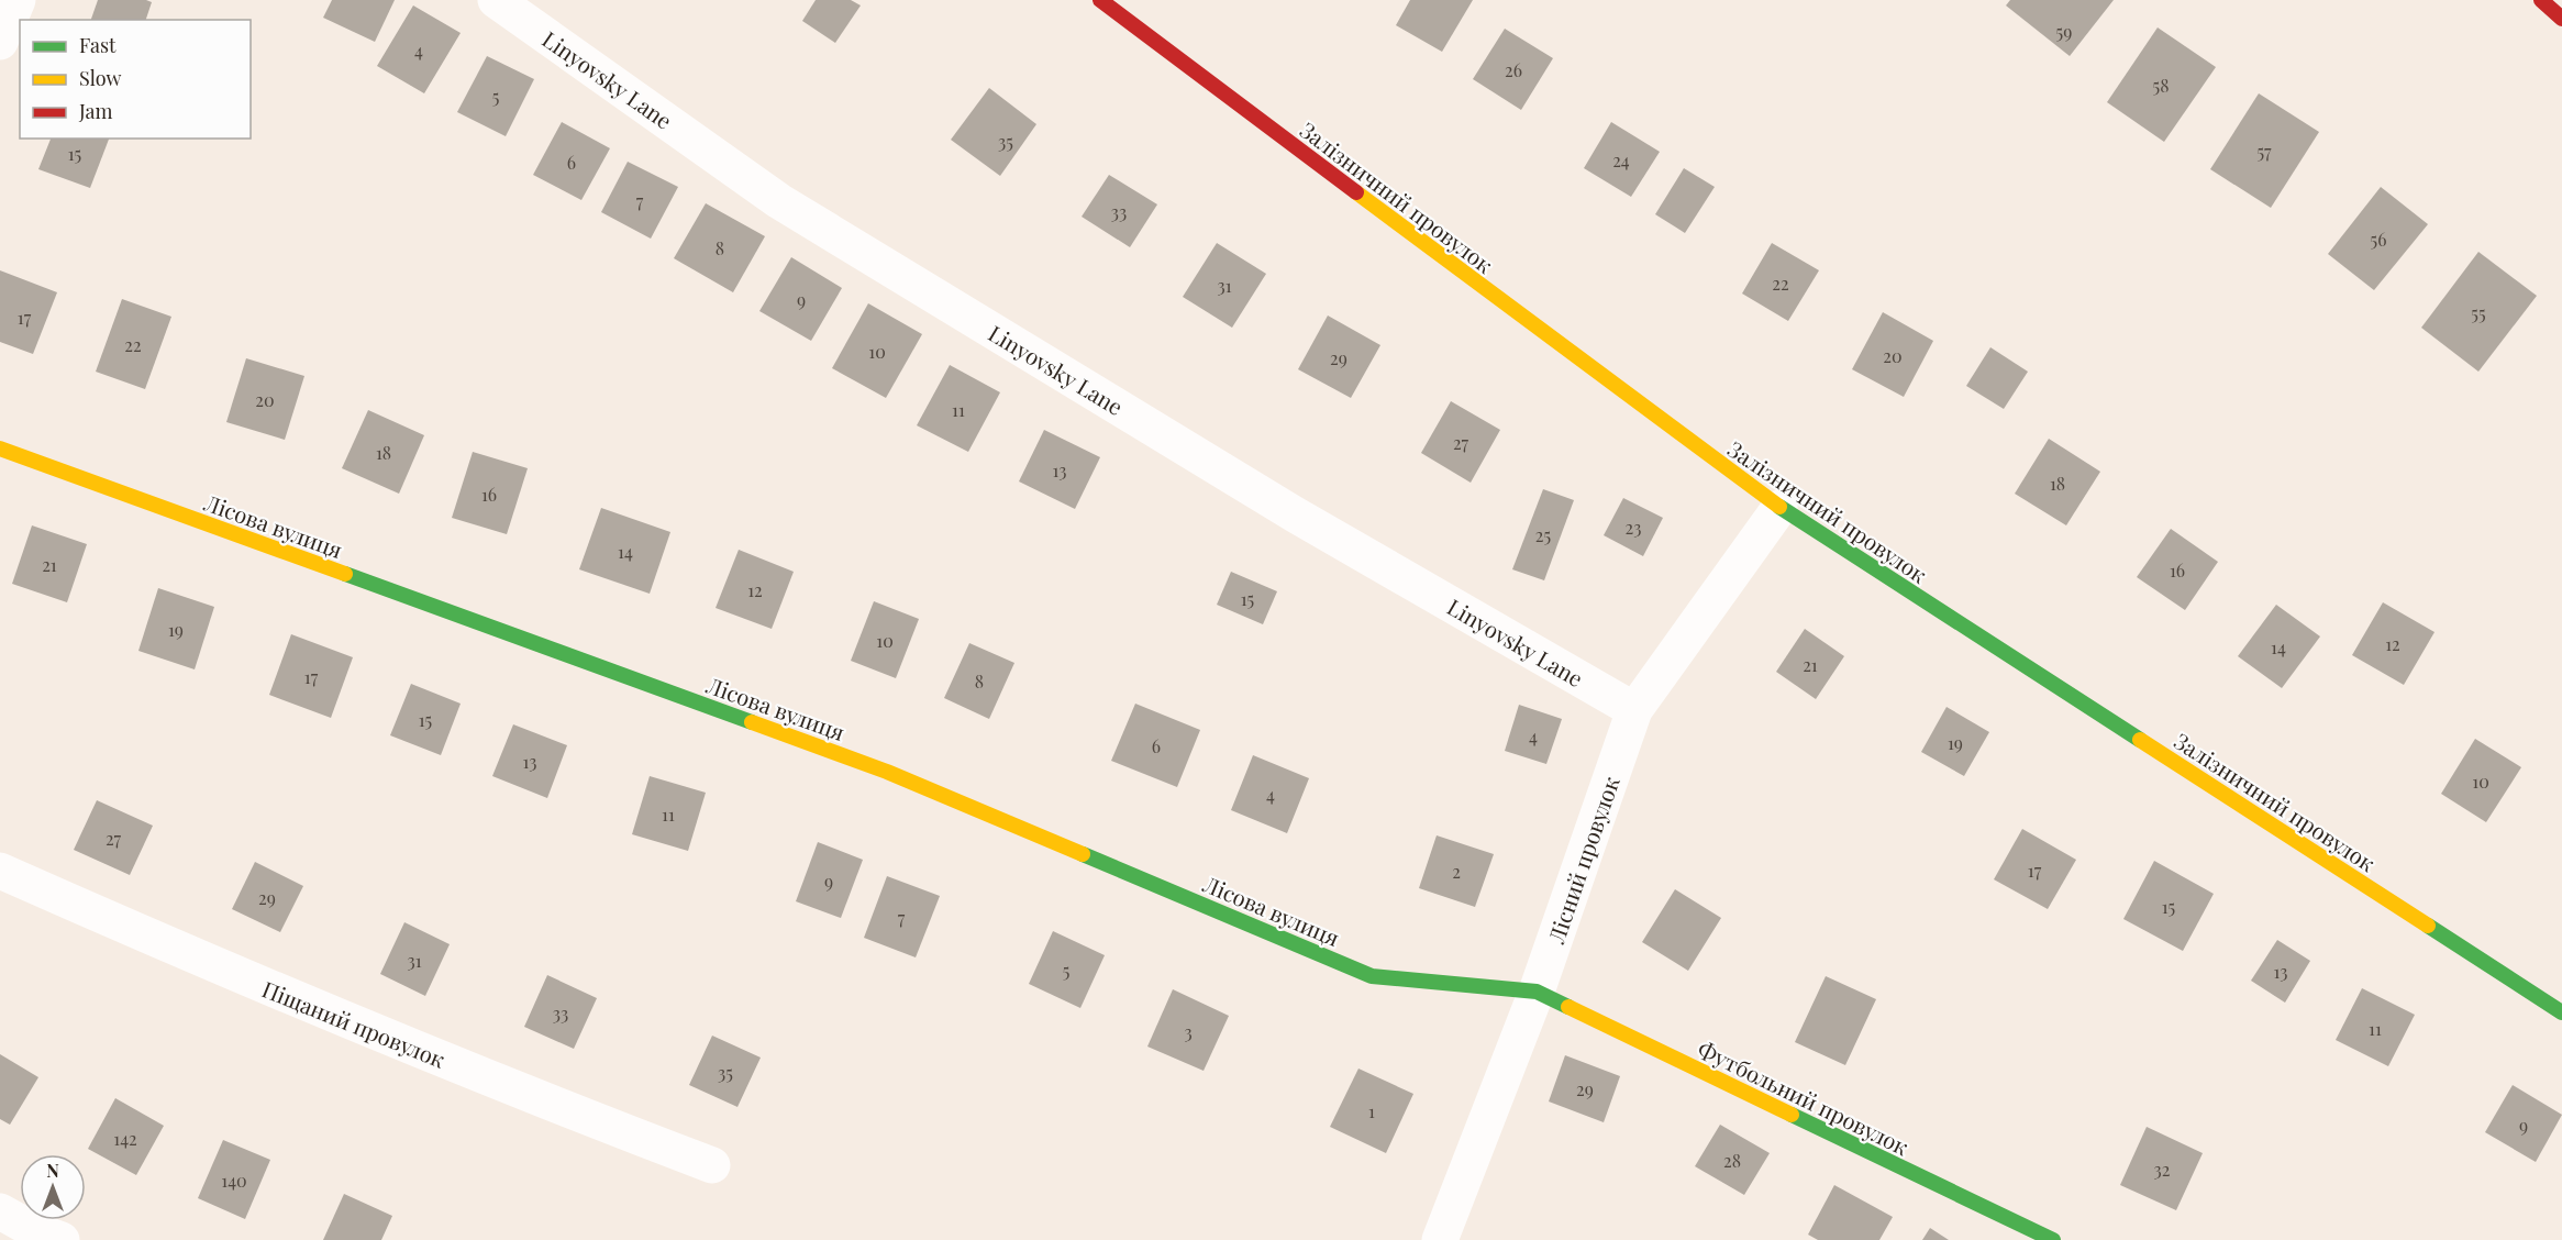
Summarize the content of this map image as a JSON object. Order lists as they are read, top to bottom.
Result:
{
  "streets": {
    "street": [
      "Linyovsky Lane",
      "Залізничний провулок",
      "Лісова вулиця",
      "Лісний провулок",
      "Піщаний провулок",
      "Футбольний провулок"
    ]
  },
  "crossings": [
    ["Linyovsky Lane", "Лісний провулок"],
    ["Залізничний провулок", "Лісний провулок"],
    ["Лісова вулиця", "Лісний провулок"],
    ["Лісова вулиця", "Футбольний провулок"],
    ["Лісний провулок", "Футбольний провулок"]
  ],
  "house_numbers": [
    "59",
    "4",
    "26",
    "58",
    "5",
    "35",
    "57",
    "15",
    "24",
    "6",
    "7",
    "33",
    "56",
    "8",
    "22",
    "31",
    "9",
    "55",
    "17",
    "22",
    "10",
    "20",
    "29",
    "20",
    "11",
    "27",
    "18",
    "13",
    "18",
    "16",
    "23",
    "25",
    "14",
    "21",
    "16",
    "12",
    "15",
    "19",
    "10",
    "12",
    "14",
    "21",
    "17",
    "8",
    "15",
    "4",
    "19",
    "6",
    "13",
    "10",
    "4",
    "11",
    "27",
    "17",
    "2",
    "9",
    "29",
    "15",
    "7",
    "31",
    "5",
    "13",
    "33",
    "11",
    "3",
    "35",
    "29",
    "1",
    "9",
    "142",
    "28",
    "32",
    "140"
  ],
  "legend": ["Fast", "Slow", "Jam"],
  "north": "top"
}
